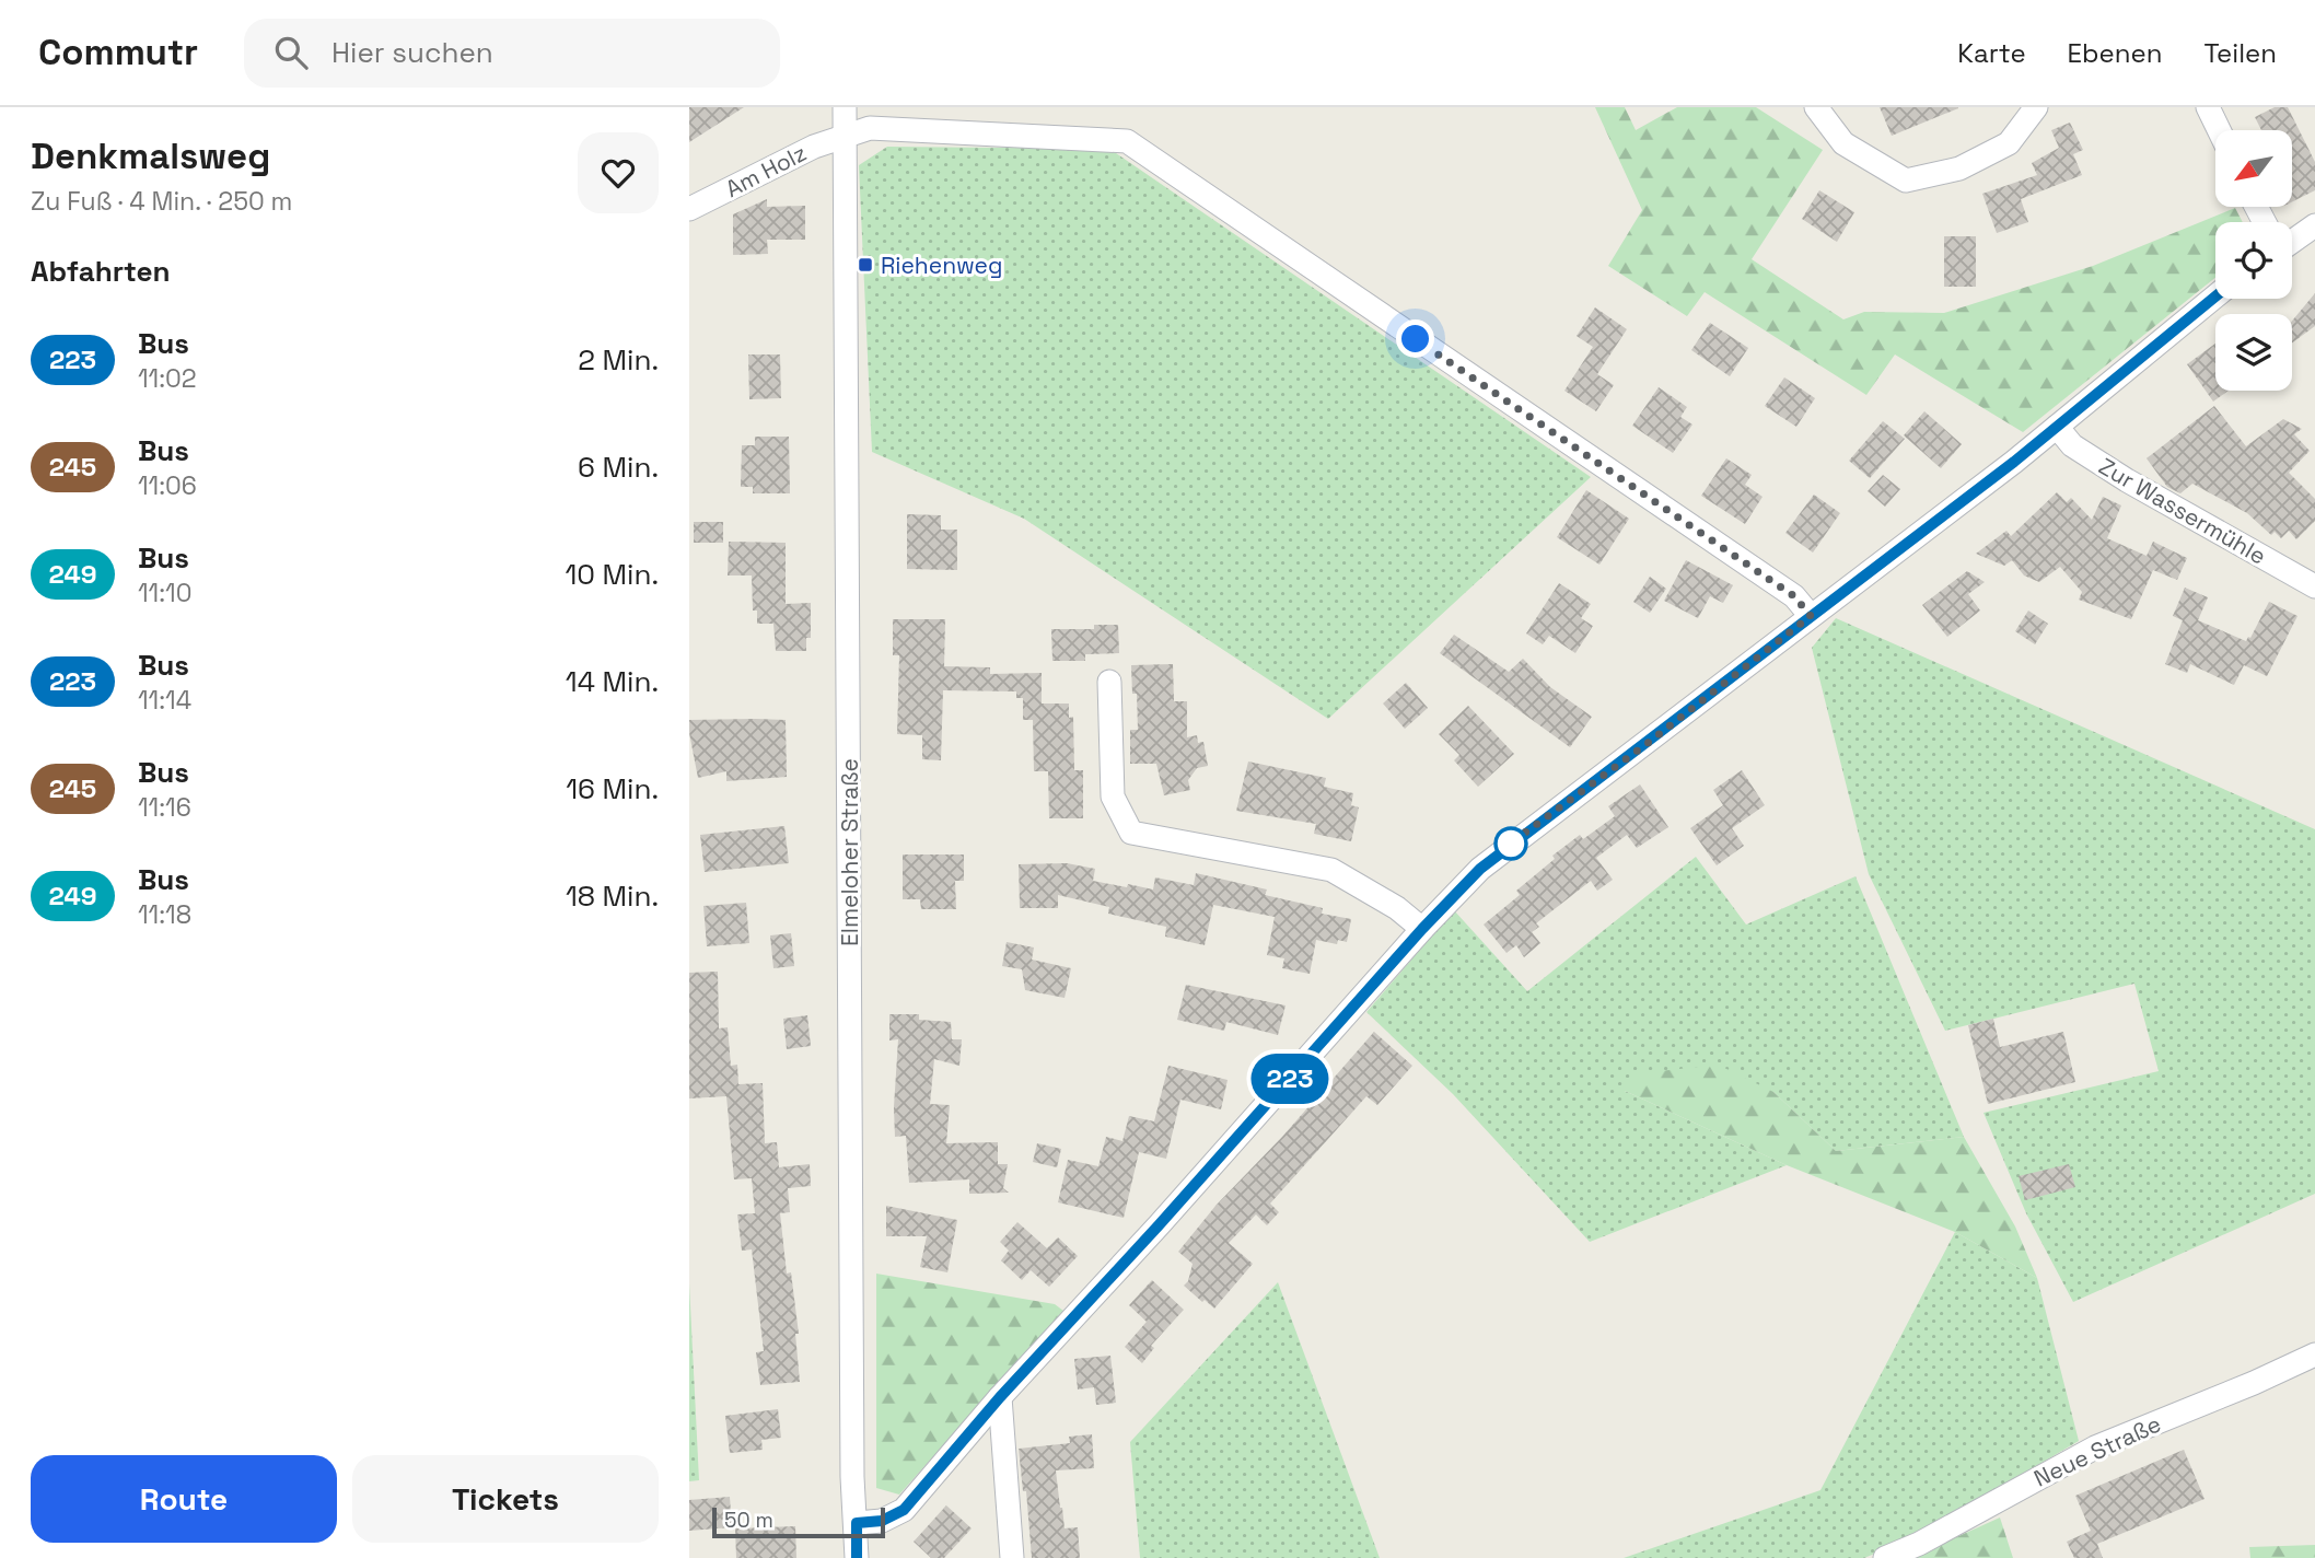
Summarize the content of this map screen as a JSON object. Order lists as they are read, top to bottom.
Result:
{
  "streets": {
    "street": [
      "Am Holz",
      "Zur Wassermühle",
      "Elmeloher Straße",
      "Neue Straße"
    ]
  },
  "crossings": [
    ["Am Holz", "Elmeloher Straße"]
  ],
  "places": {
    "transit": ["Riehenweg"]
  },
  "lines": ["bus line 223"],
  "scale_bar": "50 m",
  "north": "bottom left",
  "page": {
    "header": "Commutr",
    "search": "Hier suchen",
    "nav": ["Karte", "Ebenen", "Teilen"],
    "heading": [
      ["Denkmalsweg", "Zu Fuß · 4 Min. · 250 m"],
      "Abfahrten"
    ],
    "on_map": "223",
    "list": [
      {
        "mark": "223",
        "name": "Bus",
        "note": "11:02",
        "value": "2 Min."
      },
      {
        "mark": "245",
        "name": "Bus",
        "note": "11:06",
        "value": "6 Min."
      },
      {
        "mark": "249",
        "name": "Bus",
        "note": "11:10",
        "value": "10 Min."
      },
      {
        "mark": "223",
        "name": "Bus",
        "note": "11:14",
        "value": "14 Min."
      },
      {
        "mark": "245",
        "name": "Bus",
        "note": "11:16",
        "value": "16 Min."
      },
      {
        "mark": "249",
        "name": "Bus",
        "note": "11:18",
        "value": "18 Min."
      }
    ],
    "buttons": ["Route", "Tickets"],
    "scale": "50 m"
  }
}
